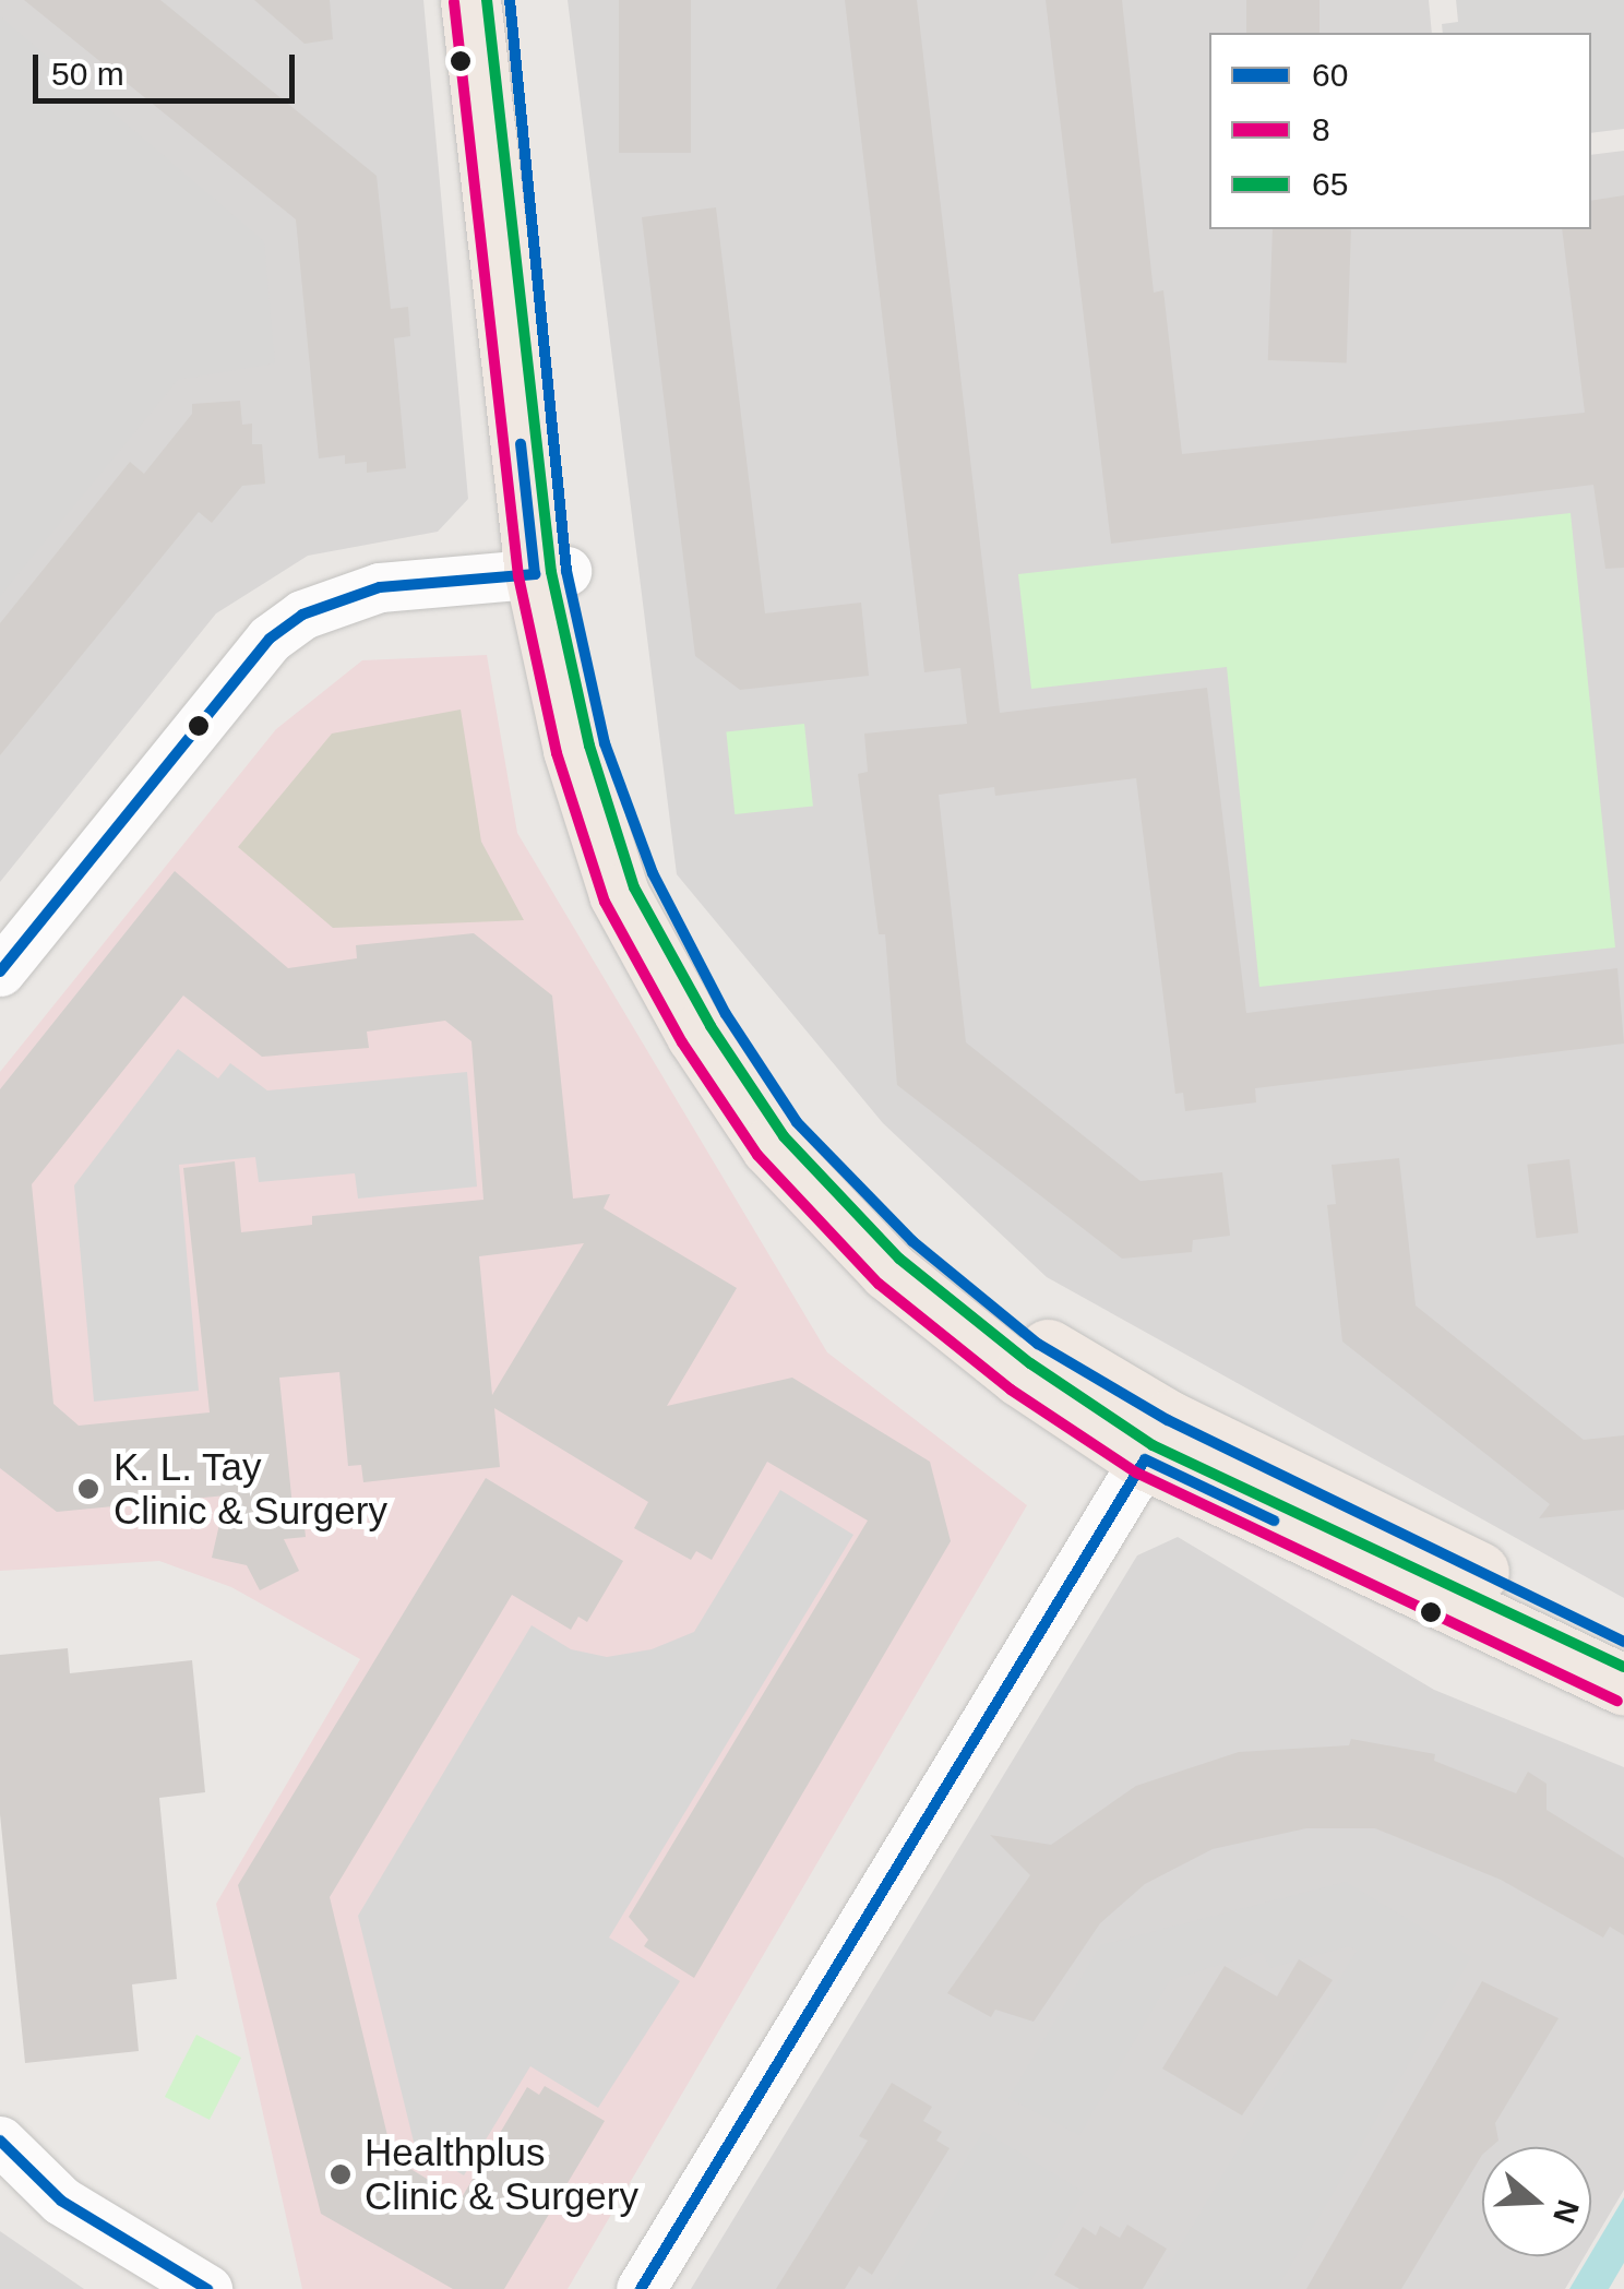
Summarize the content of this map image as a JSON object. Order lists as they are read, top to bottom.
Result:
{
  "places": ["K. L. Tay Clinic & Surgery", "Healthplus Clinic & Surgery"],
  "lines": ["transit line 60", "transit line 65", "transit line 8"],
  "legend": ["60", "8", "65"],
  "scale_bar": "50 m",
  "north": "right"
}
